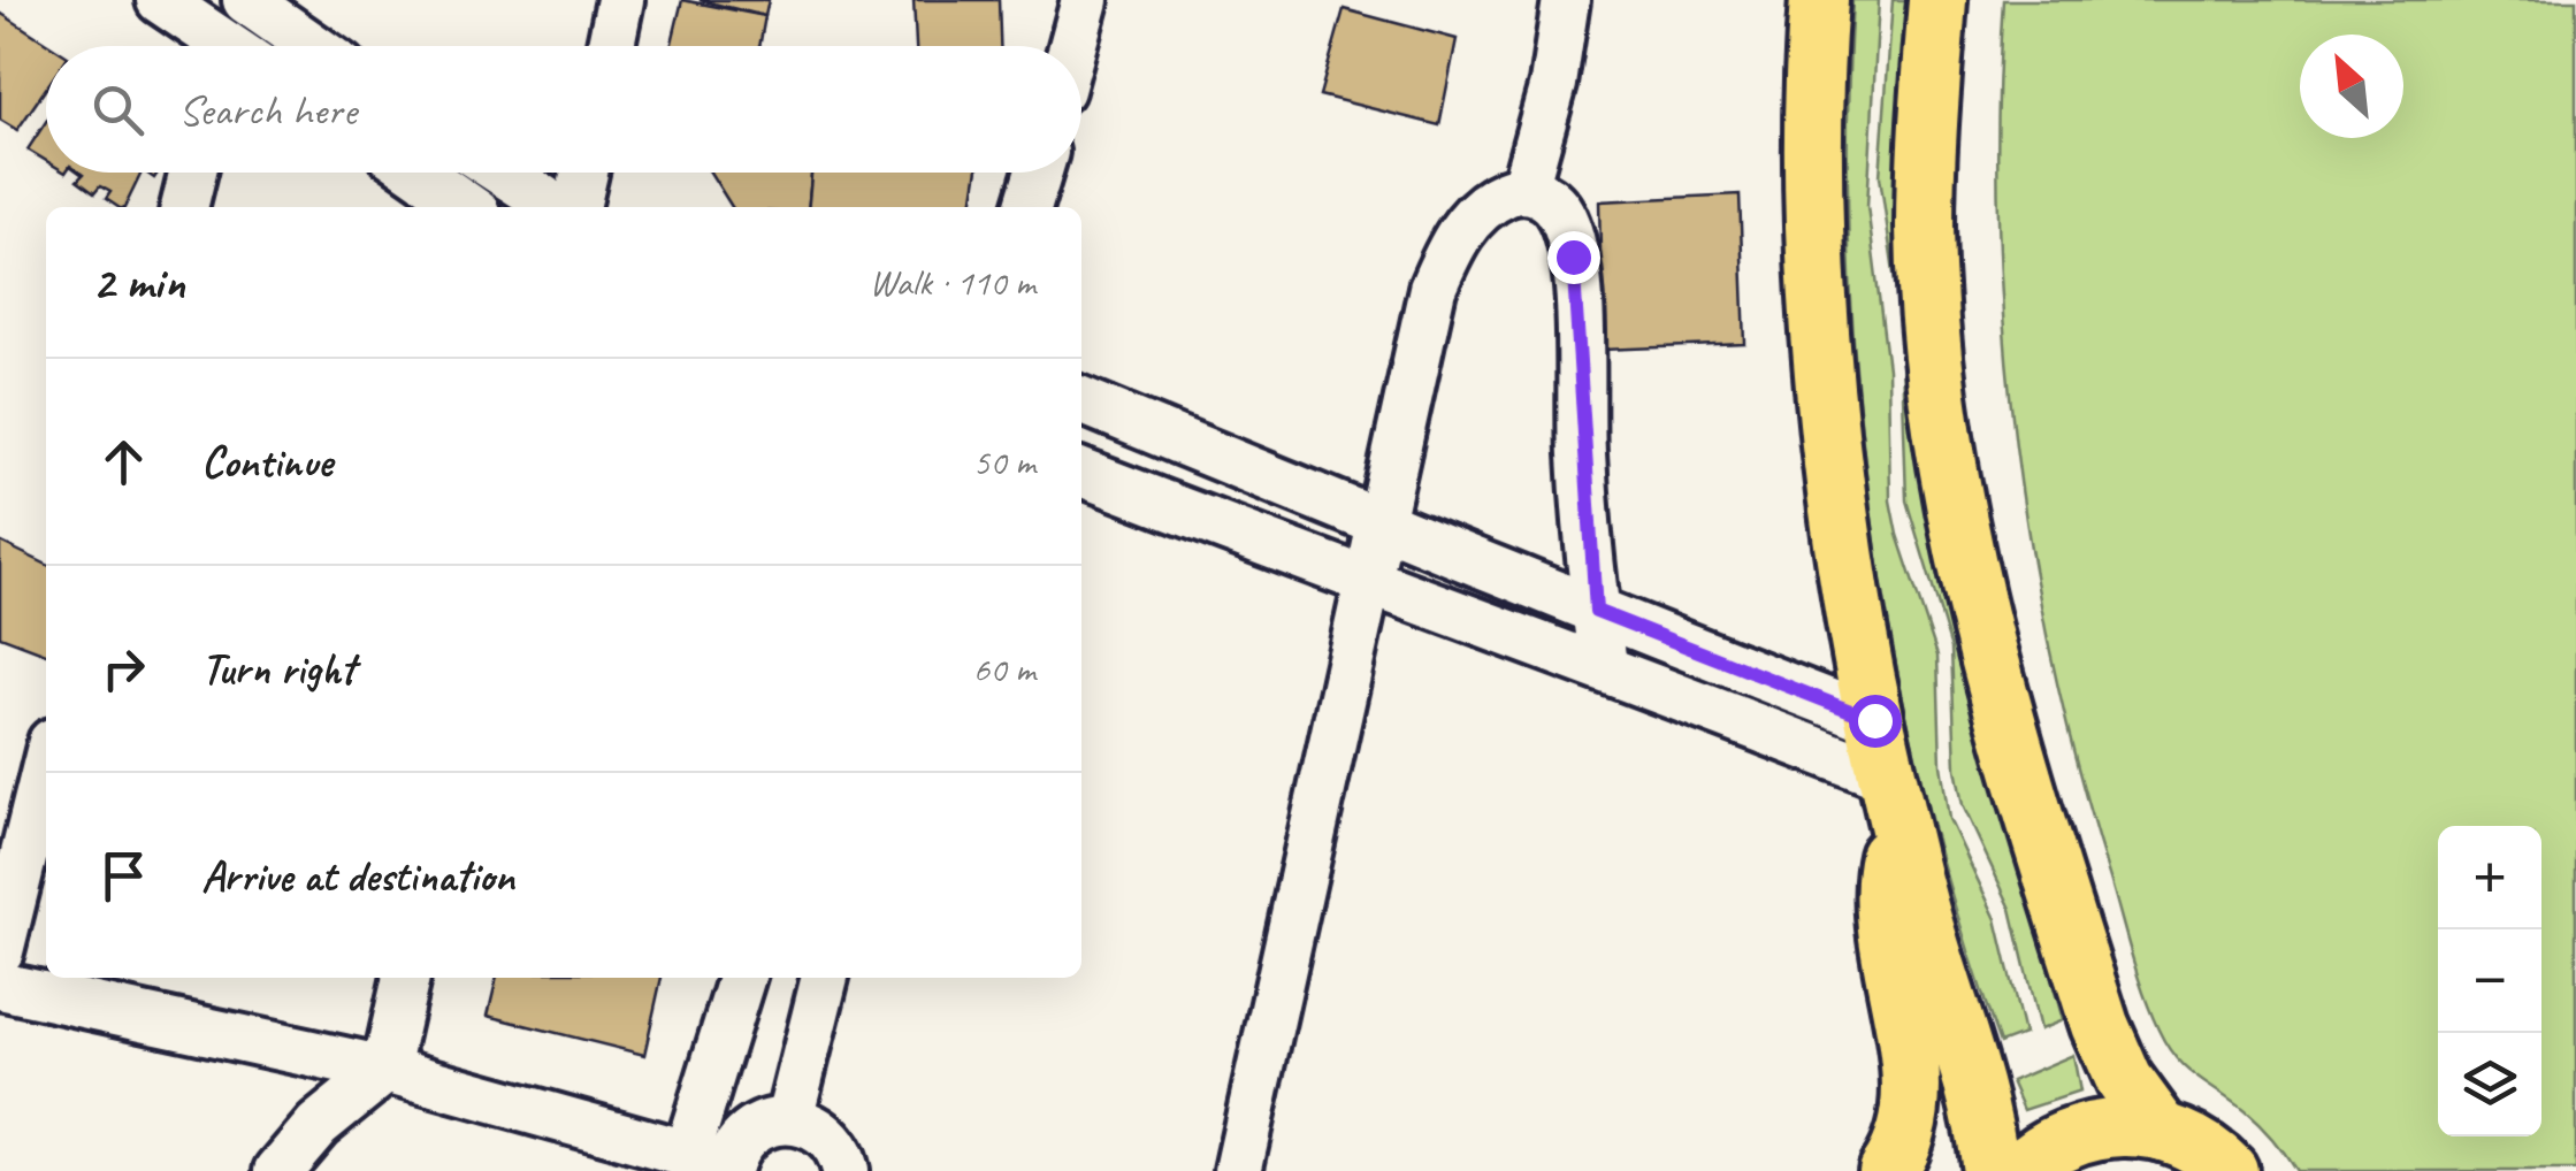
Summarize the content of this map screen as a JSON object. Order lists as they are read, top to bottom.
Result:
{
  "north": "top left",
  "page": {
    "search": "Search here",
    "heading": ["2 min", "Walk · 110 m"],
    "list": [
      ["Continue", "50 m"],
      ["Turn right", "60 m"],
      "Arrive at destination"
    ],
    "map_buttons": ["+", "−"]
  }
}
